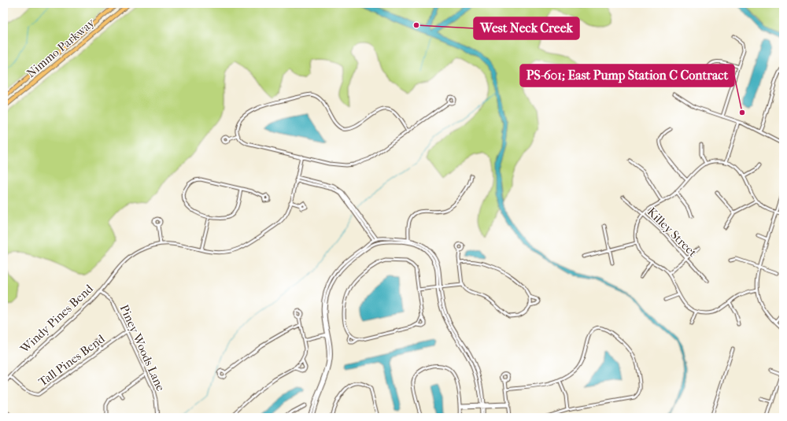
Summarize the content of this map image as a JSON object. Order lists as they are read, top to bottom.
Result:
{
  "streets": {
    "highway": ["Nimmo Parkway"],
    "street": [
      "Killey Street",
      "Windy Pines Bend",
      "Piney Woods Lane",
      "Tall Pines Bend"
    ]
  },
  "crossings": [
    ["Windy Pines Bend", "Piney Woods Lane"],
    ["Windy Pines Bend", "Tall Pines Bend"],
    ["Piney Woods Lane", "Tall Pines Bend"]
  ],
  "places": ["West Neck Creek", "PS-601; East Pump Station C Contract"]
}
